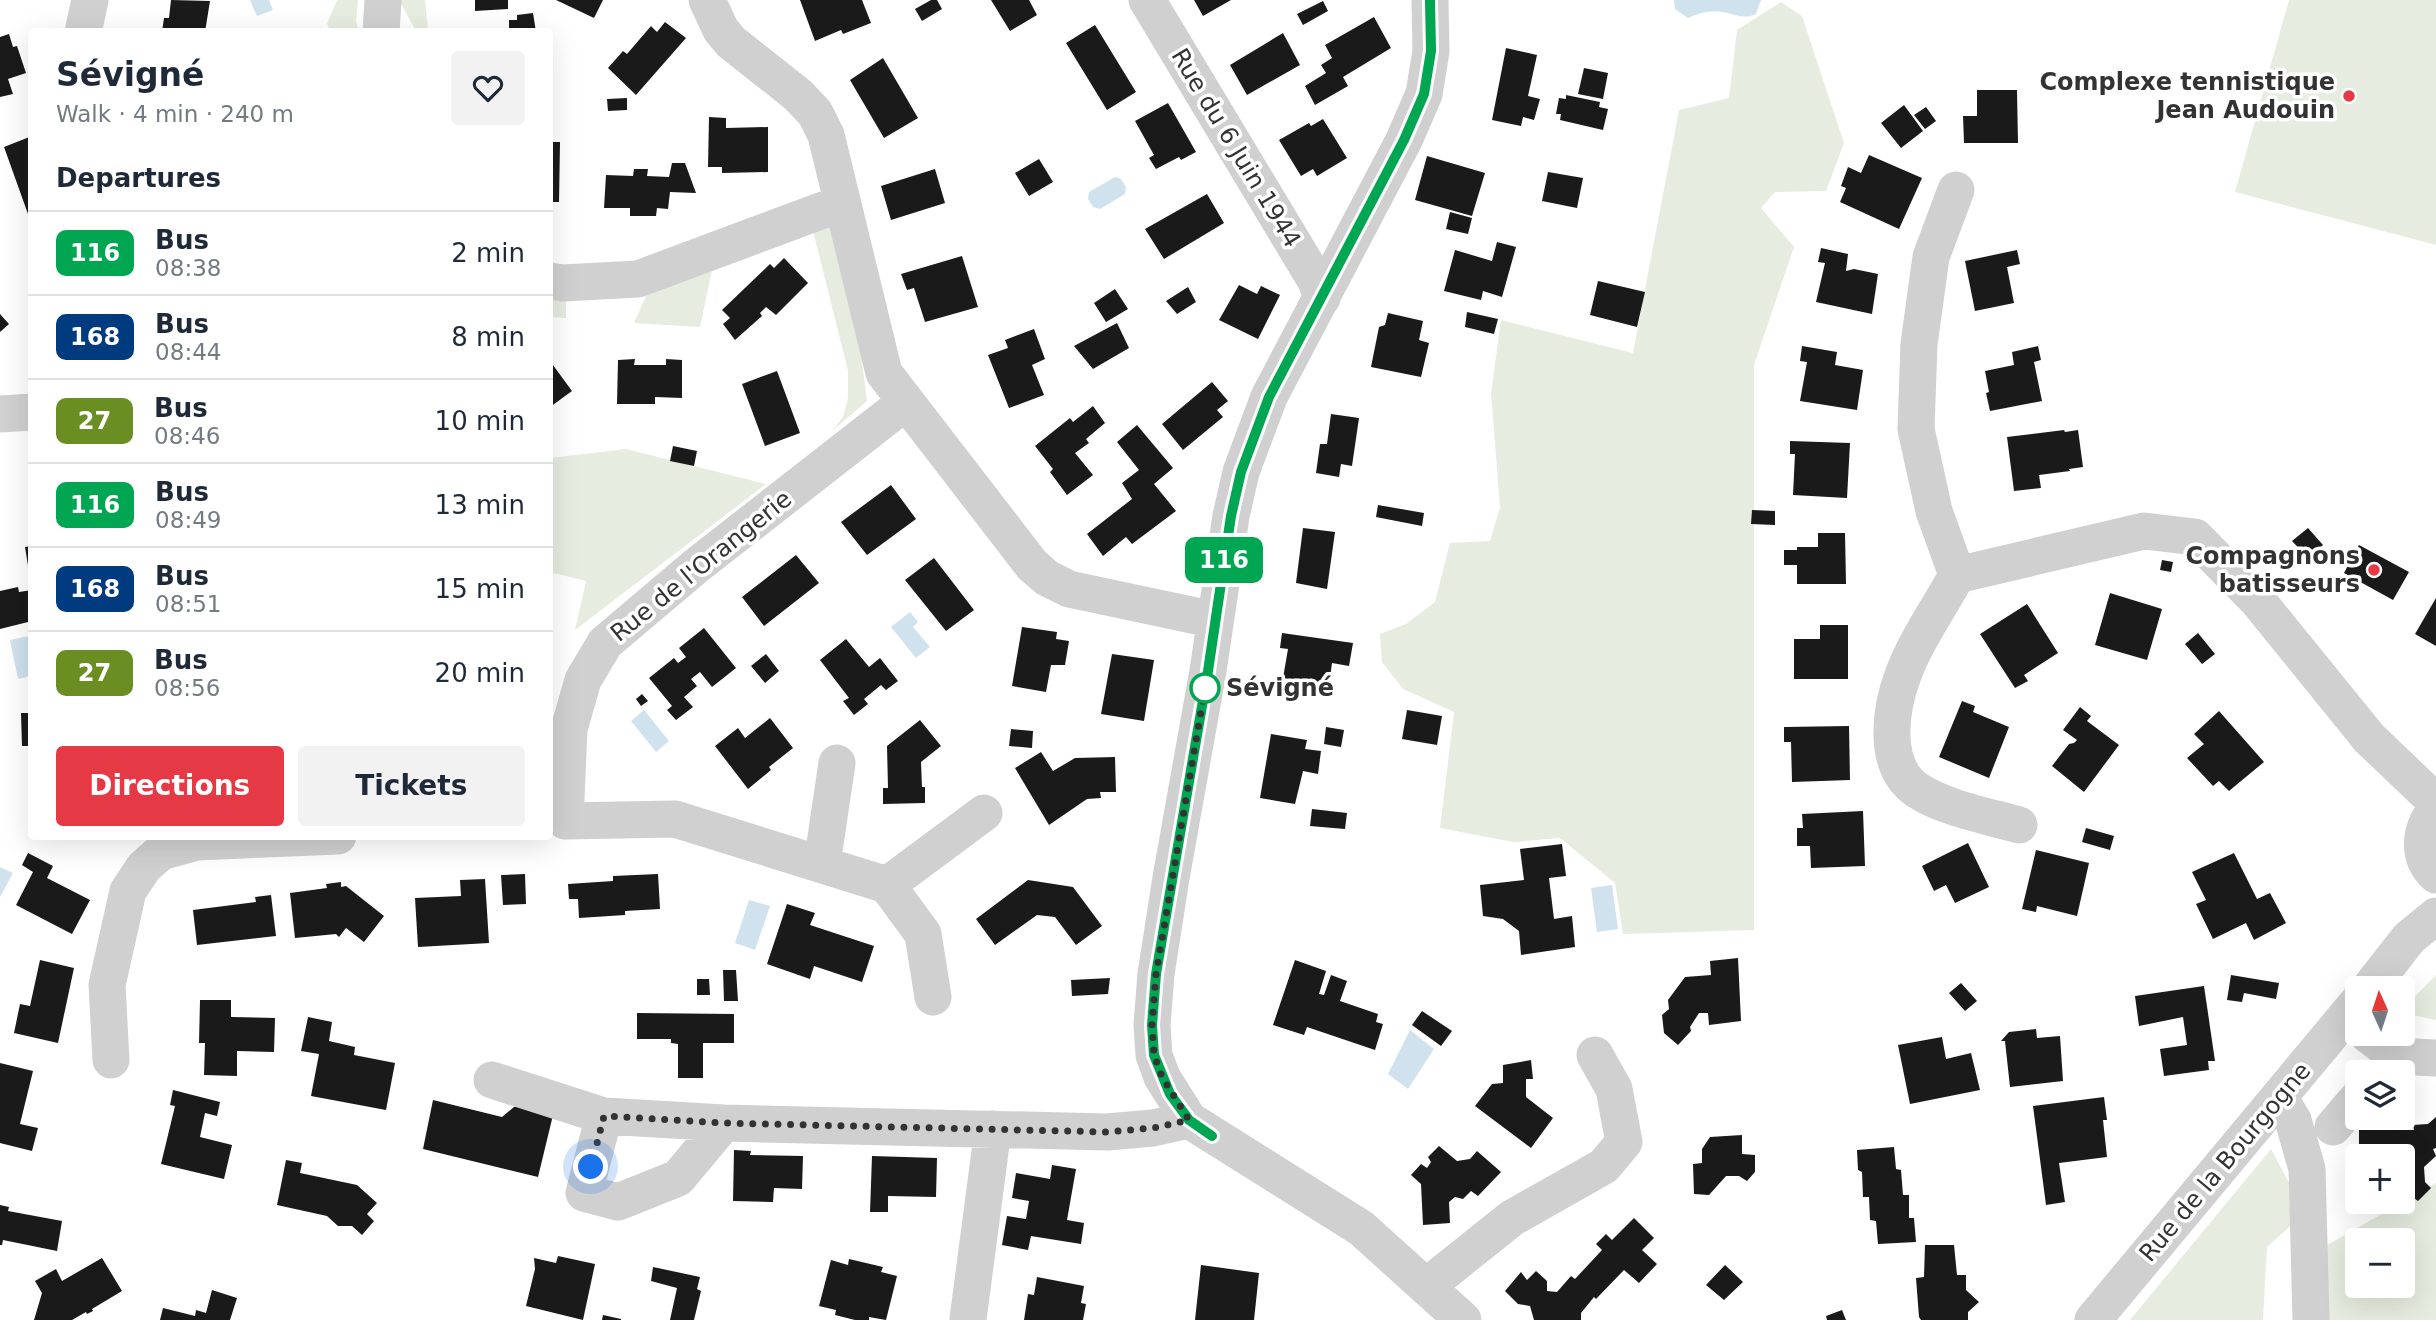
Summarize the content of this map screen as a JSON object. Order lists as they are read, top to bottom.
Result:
{
  "streets": {
    "street": ["Rue du 6 Juin 1944", "Rue de l'Orangerie", "Rue de la Bourgogne"]
  },
  "places": ["Complexe tennistique Jean Audouin", "Compagnons batisseurs", "Sévigné"],
  "lines": ["bus line 116"],
  "north": "top",
  "page": {
    "on_map": "116",
    "heading": [
      ["Sévigné", "Walk · 4 min · 240 m"],
      "Departures"
    ],
    "list": [
      {
        "mark": "116",
        "name": "Bus",
        "note": "08:38",
        "value": "2 min"
      },
      {
        "mark": "168",
        "name": "Bus",
        "note": "08:44",
        "value": "8 min"
      },
      {
        "mark": "27",
        "name": "Bus",
        "note": "08:46",
        "value": "10 min"
      },
      {
        "mark": "116",
        "name": "Bus",
        "note": "08:49",
        "value": "13 min"
      },
      {
        "mark": "168",
        "name": "Bus",
        "note": "08:51",
        "value": "15 min"
      },
      {
        "mark": "27",
        "name": "Bus",
        "note": "08:56",
        "value": "20 min"
      }
    ],
    "buttons": ["Directions", "Tickets"],
    "map_buttons": ["+", "−"]
  }
}
